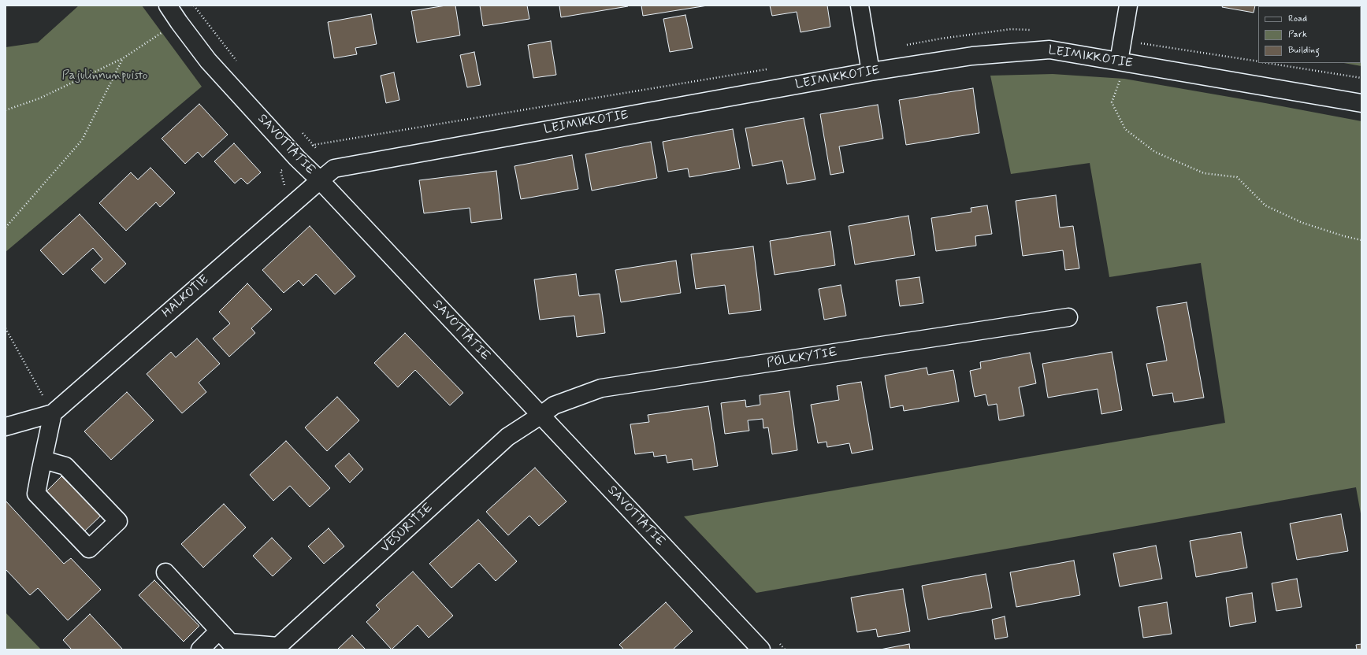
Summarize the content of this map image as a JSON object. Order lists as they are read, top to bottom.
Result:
{
  "streets": {
    "street": [
      "LEIMIKKOTIE",
      "SAVOTTATIE",
      "HALKOTIE",
      "PÖLKKYTIE",
      "VESURITIE"
    ]
  },
  "crossings": [
    ["LEIMIKKOTIE", "SAVOTTATIE"],
    ["LEIMIKKOTIE", "HALKOTIE"],
    ["SAVOTTATIE", "HALKOTIE"],
    ["SAVOTTATIE", "PÖLKKYTIE"],
    ["SAVOTTATIE", "VESURITIE"],
    ["PÖLKKYTIE", "VESURITIE"]
  ],
  "parks": ["Pajulinnunpuisto"],
  "legend": ["Road", "Park", "Building"]
}
